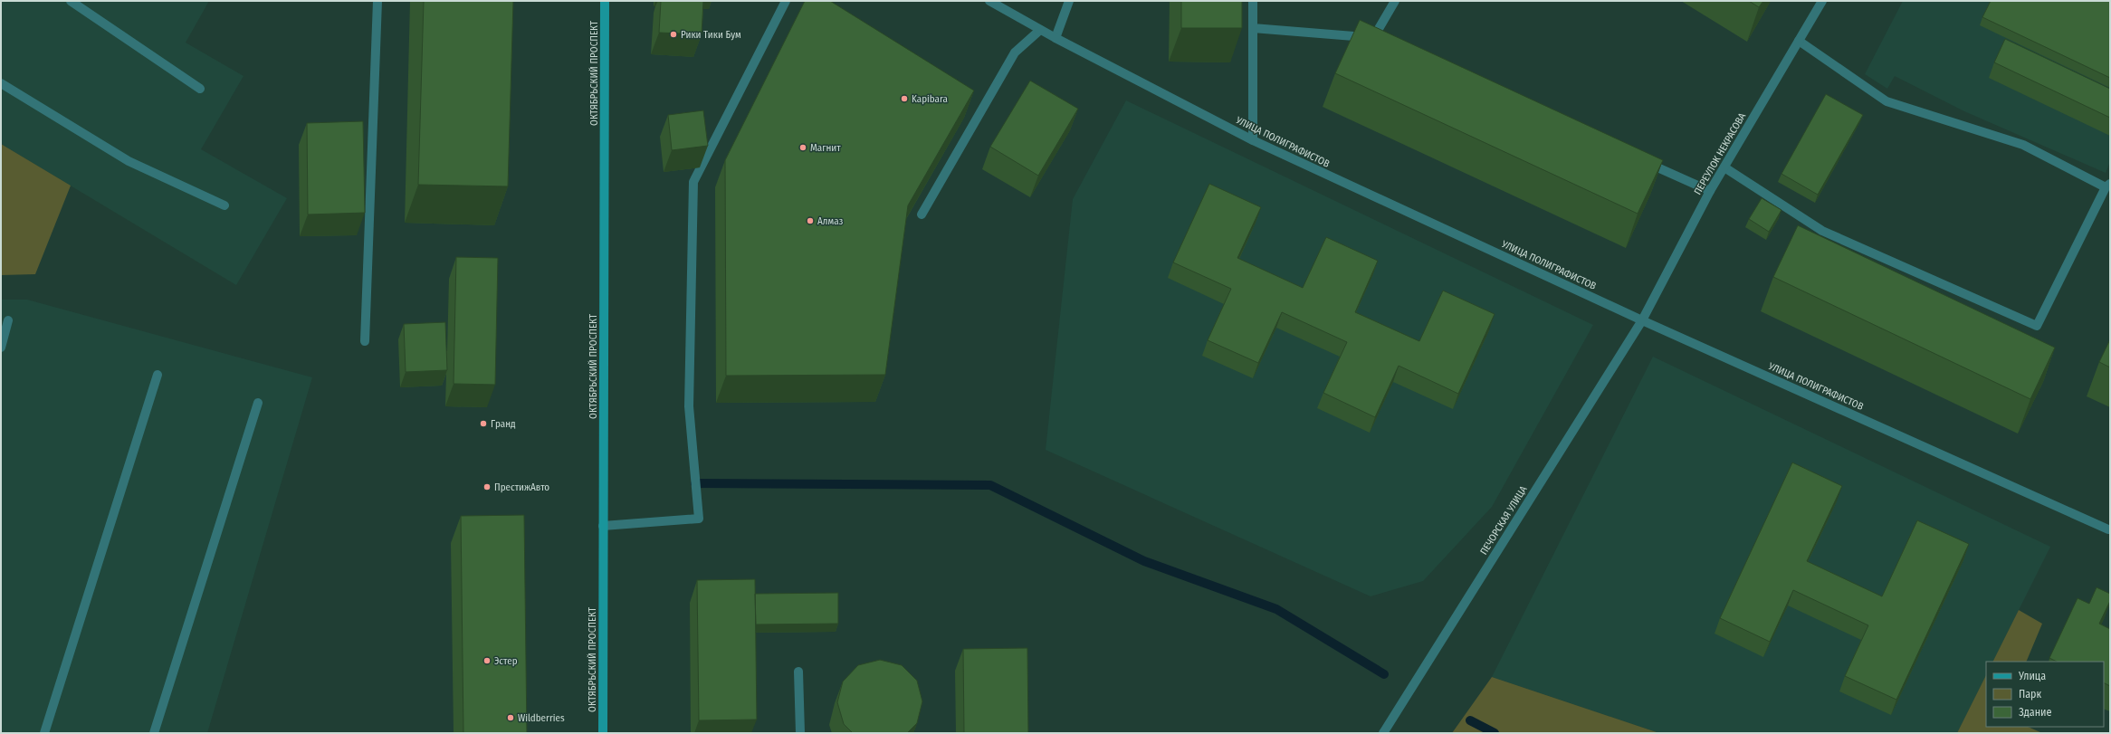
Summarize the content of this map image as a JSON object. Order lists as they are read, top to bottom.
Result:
{
  "streets": {
    "street": [
      "ОКТЯБРЬСКИЙ ПРОСПЕКТ",
      "УЛИЦА ПОЛИГРАФИСТОВ",
      "ПЕРЕУЛОК НЕКРАСОВА",
      "ПЕЧОРСКАЯ УЛИЦА"
    ]
  },
  "crossings": [
    ["УЛИЦА ПОЛИГРАФИСТОВ", "ПЕРЕУЛОК НЕКРАСОВА"],
    ["УЛИЦА ПОЛИГРАФИСТОВ", "ПЕЧОРСКАЯ УЛИЦА"],
    ["ПЕРЕУЛОК НЕКРАСОВА", "ПЕЧОРСКАЯ УЛИЦА"]
  ],
  "places": [
    "Рики Тики Бум",
    "Kapibara",
    "Магнит",
    "Алмаз",
    "Гранд",
    "ПрестижАвто",
    "Эстер",
    "Wildberries"
  ],
  "legend": ["Улица", "Парк", "Здание"]
}
